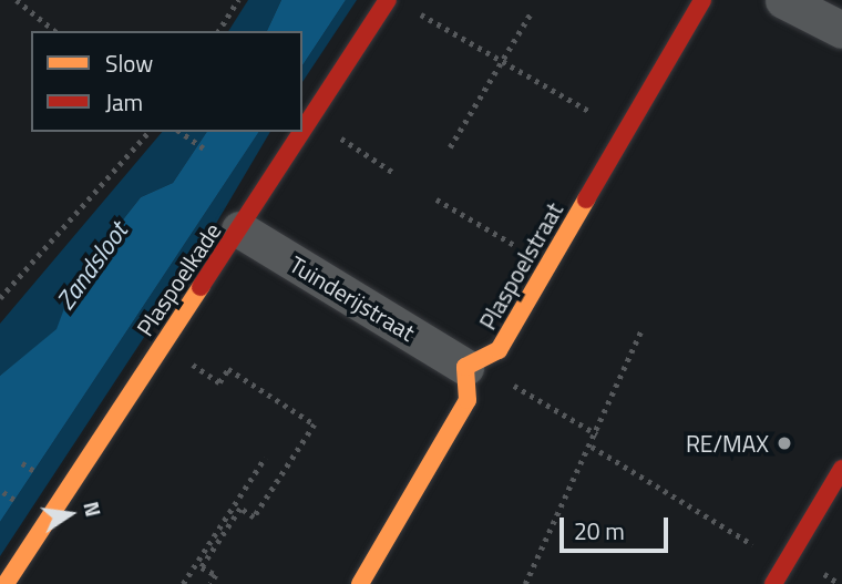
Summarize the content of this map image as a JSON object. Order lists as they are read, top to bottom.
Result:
{
  "streets": {
    "street": ["Plaspoelstraat", "Plaspoelkade", "Tuinderijstraat"]
  },
  "crossings": [
    ["Plaspoelstraat", "Tuinderijstraat"],
    ["Plaspoelkade", "Tuinderijstraat"]
  ],
  "water": ["Zandsloot"],
  "places": ["RE/MAX"],
  "legend": ["Slow", "Jam"],
  "scale_bar": "20 m",
  "north": "right"
}
